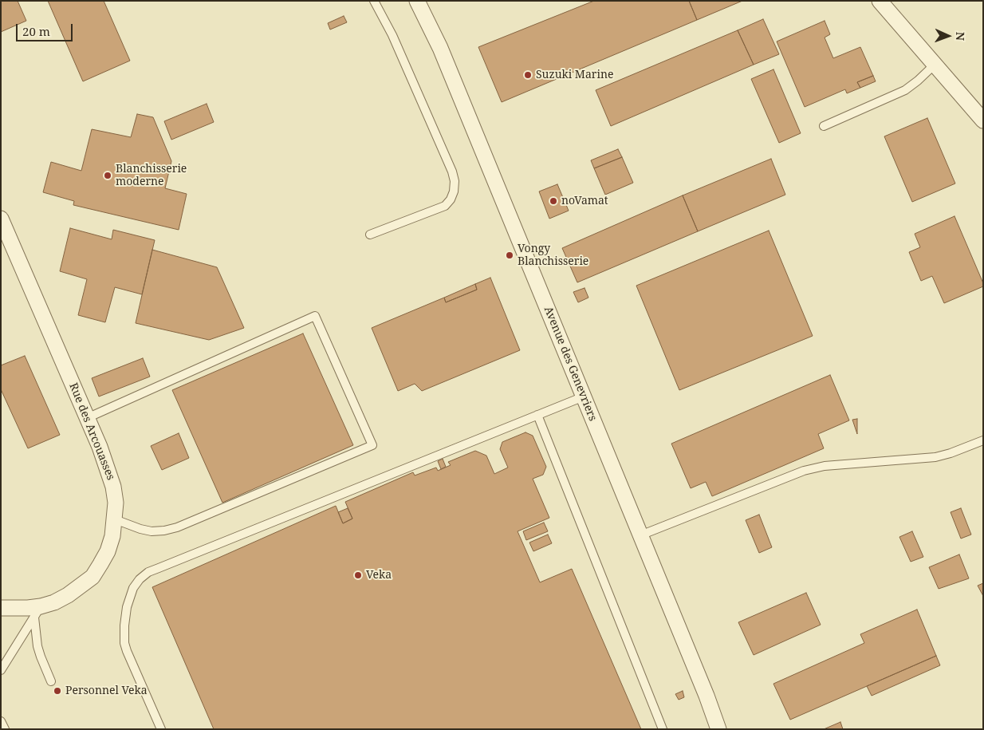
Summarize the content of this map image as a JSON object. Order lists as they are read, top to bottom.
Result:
{
  "streets": {
    "street": ["Avenue des Genevriers", "Rue des Arcouasses"]
  },
  "places": [
    "Suzuki Marine",
    "Blanchisserie moderne",
    "noVamat",
    "Vongy Blanchisserie",
    "Veka",
    "Personnel Veka"
  ],
  "scale_bar": "20 m",
  "north": "right"
}
